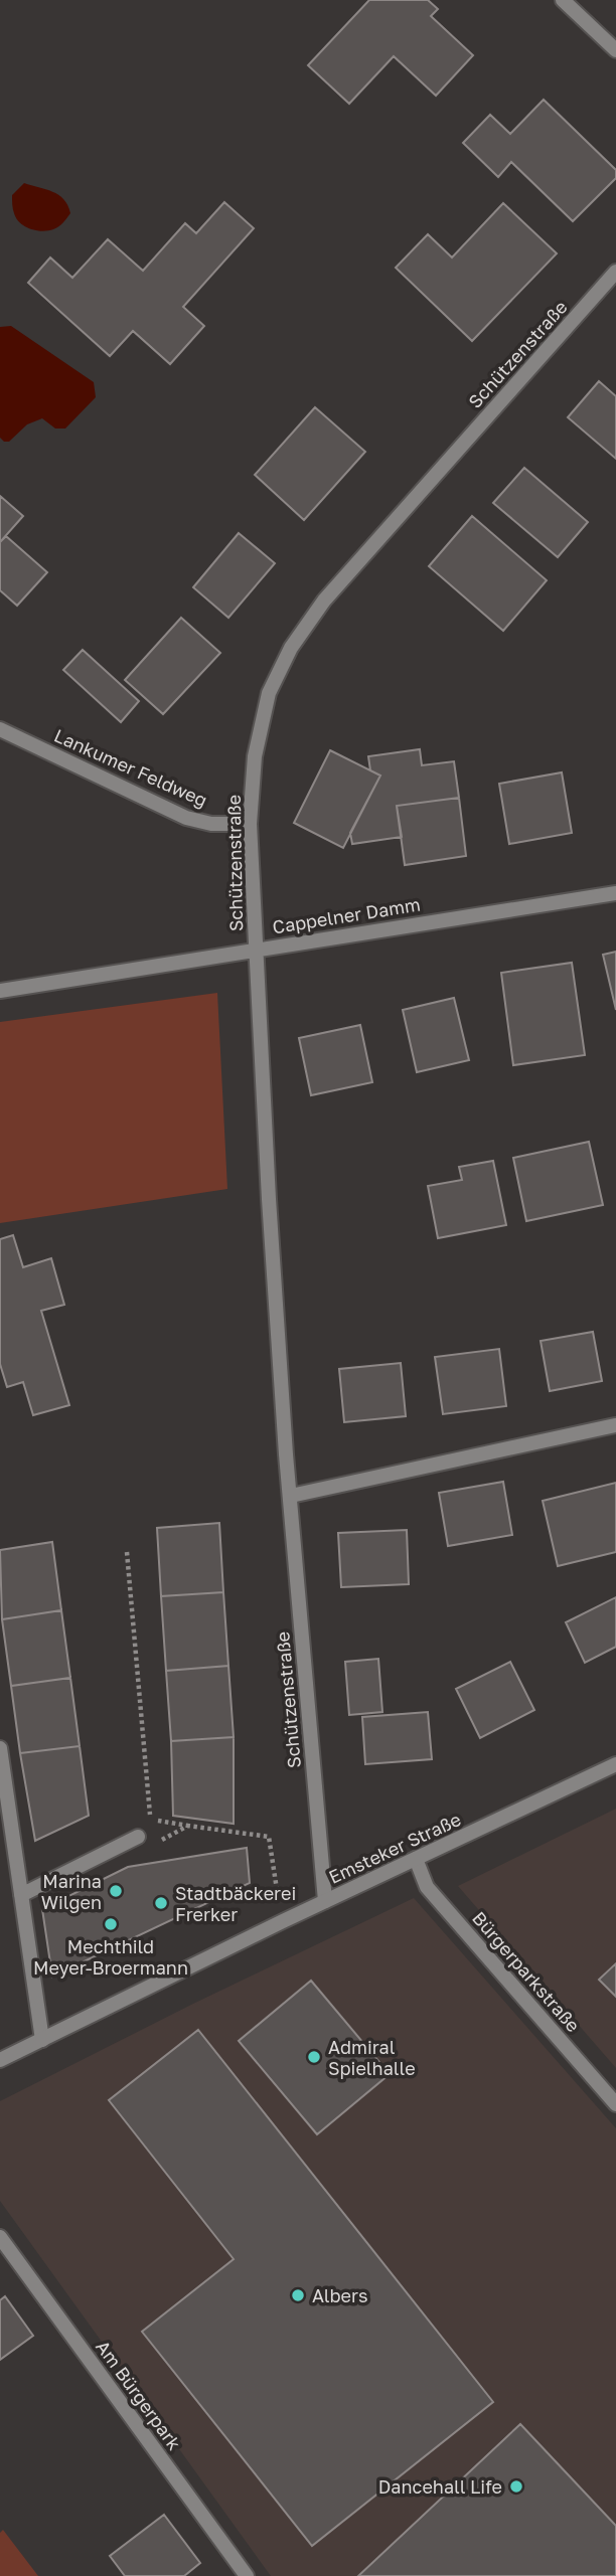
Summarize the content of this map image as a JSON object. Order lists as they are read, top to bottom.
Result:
{
  "streets": {
    "street": [
      "Schützenstraße",
      "Lankumer Feldweg",
      "Cappelner Damm",
      "Emsteker Straße",
      "Bürgerparkstraße",
      "Am Bürgerpark"
    ]
  },
  "crossings": [
    ["Schützenstraße", "Lankumer Feldweg"],
    ["Schützenstraße", "Cappelner Damm"],
    ["Schützenstraße", "Emsteker Straße"],
    ["Emsteker Straße", "Bürgerparkstraße"]
  ],
  "places": [
    "Marina Wilgen",
    "Stadtbäckerei Frerker",
    "Mechthild Meyer-Broermann",
    "Admiral Spielhalle",
    "Albers",
    "Dancehall Life"
  ]
}
